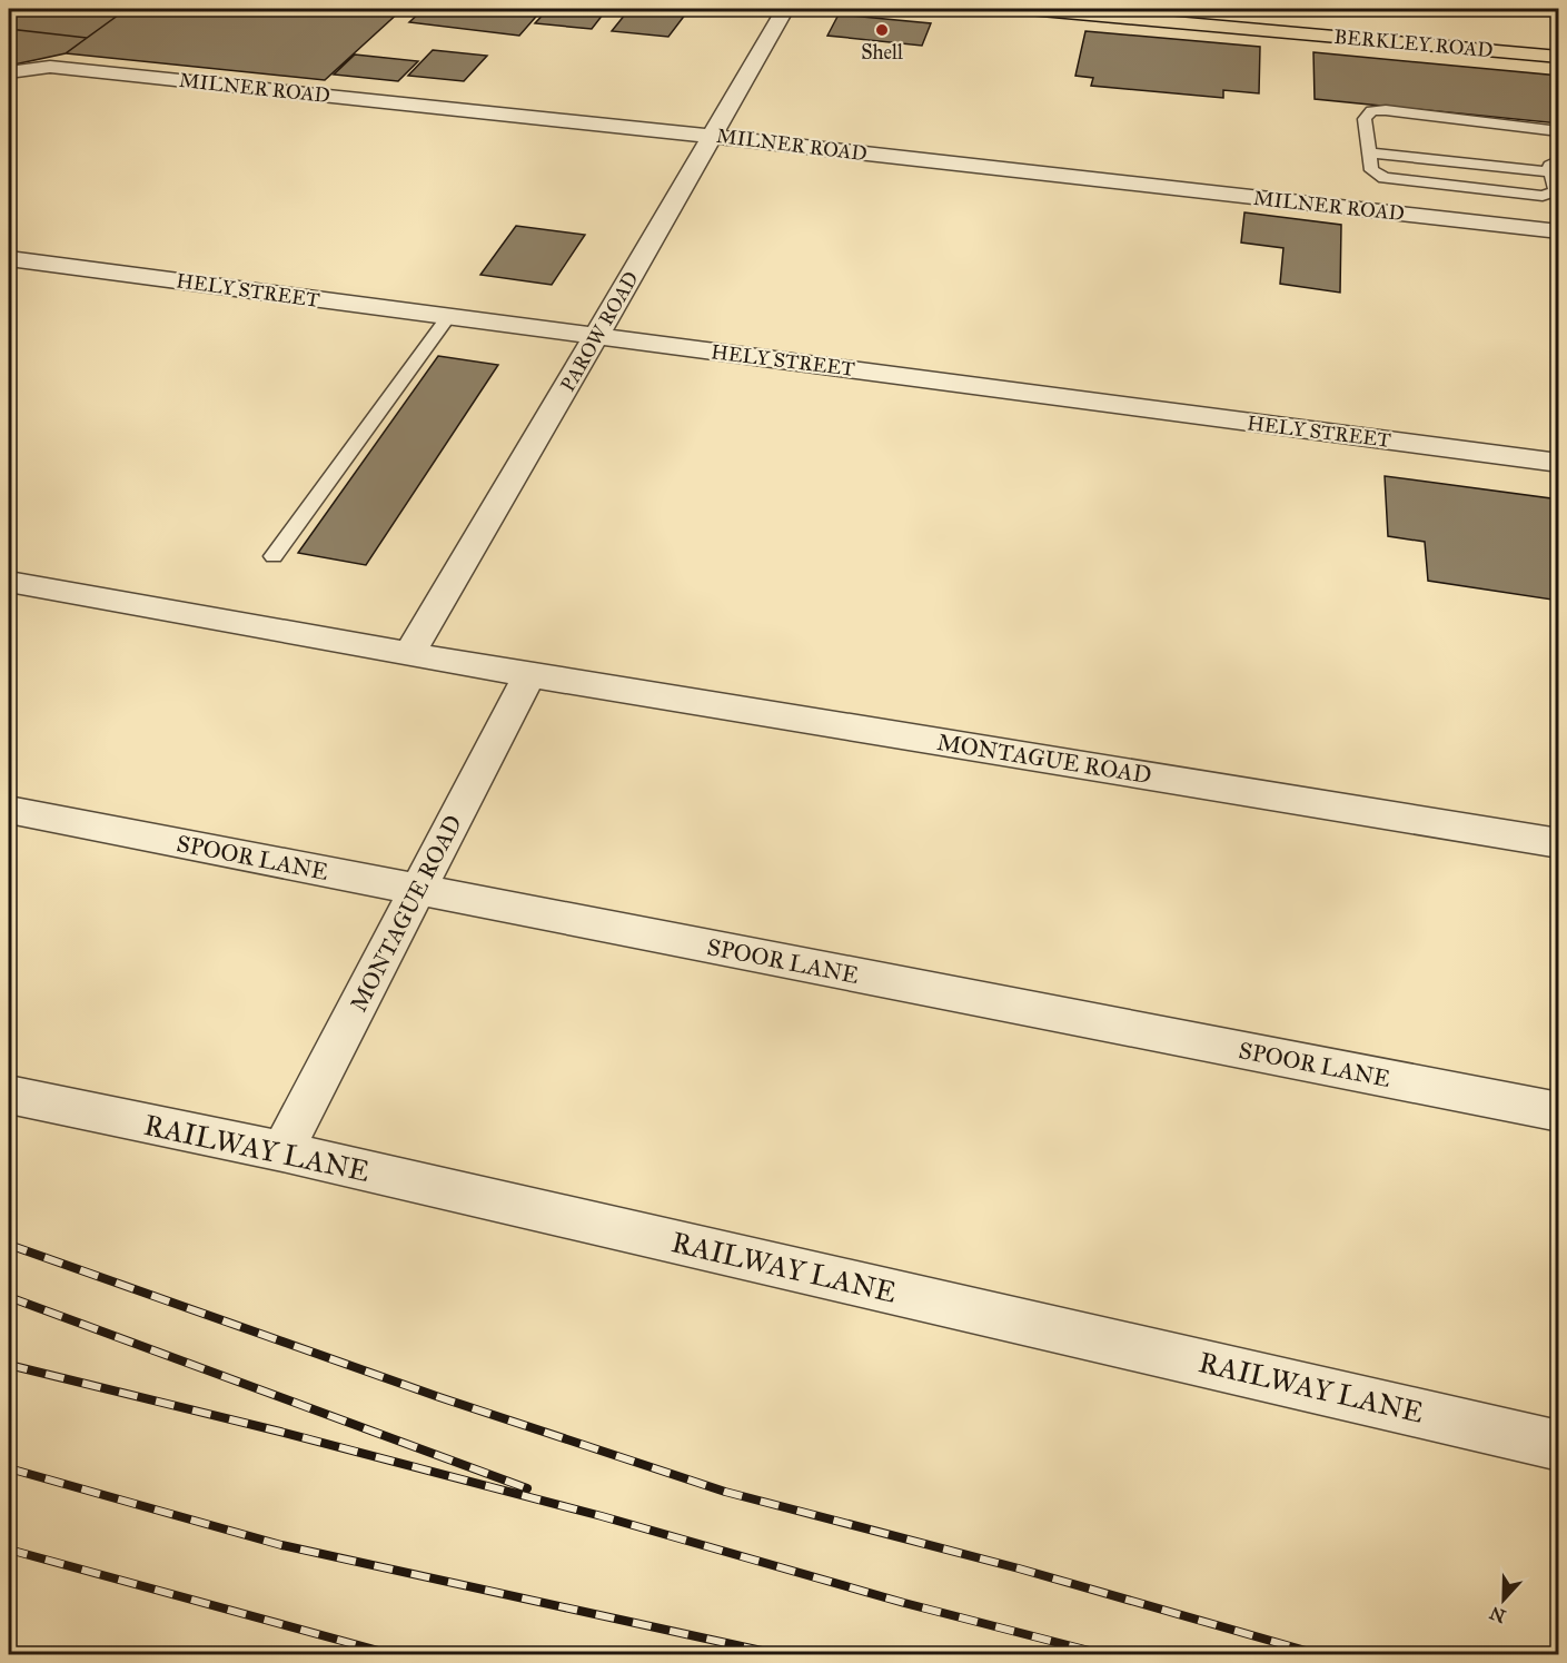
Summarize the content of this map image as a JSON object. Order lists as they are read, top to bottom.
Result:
{
  "streets": {
    "main road": ["BERKLEY ROAD"],
    "street": [
      "MILNER ROAD",
      "HELY STREET",
      "PAROW ROAD",
      "MONTAGUE ROAD",
      "SPOOR LANE",
      "RAILWAY LANE"
    ]
  },
  "crossings": [
    ["MILNER ROAD", "PAROW ROAD"],
    ["HELY STREET", "PAROW ROAD"],
    ["PAROW ROAD", "MONTAGUE ROAD"],
    ["MONTAGUE ROAD", "SPOOR LANE"],
    ["MONTAGUE ROAD", "RAILWAY LANE"]
  ],
  "places": ["Shell"],
  "north": "bottom"
}
